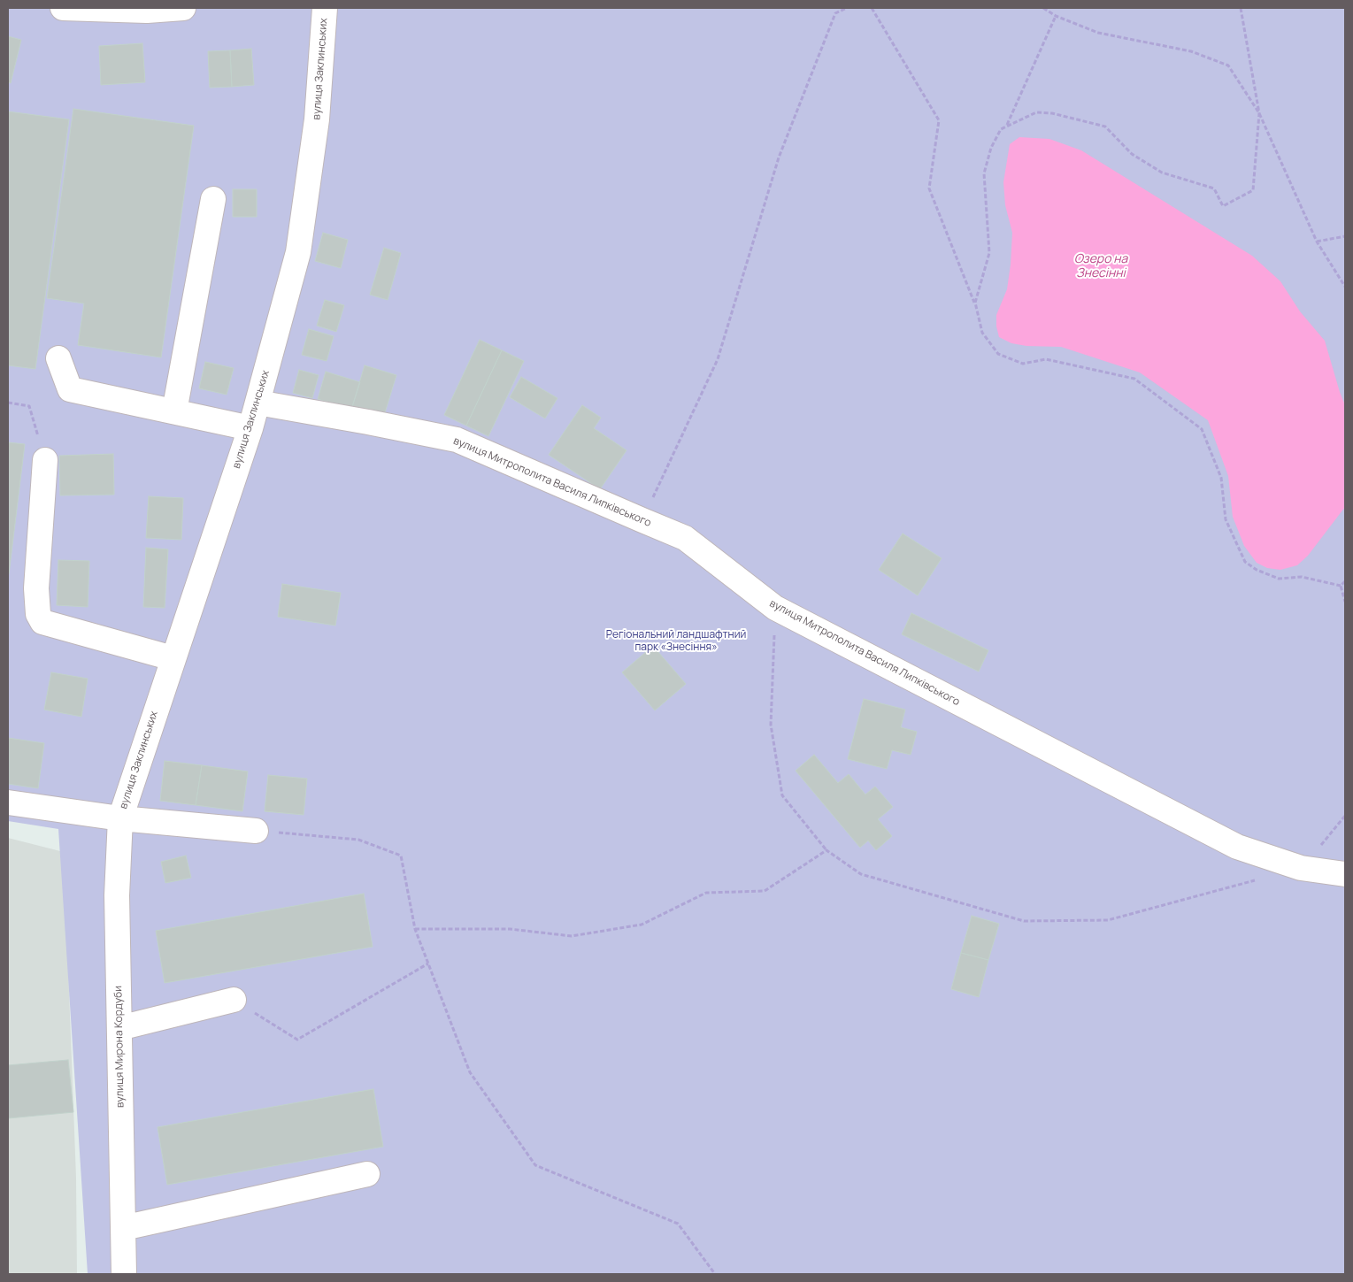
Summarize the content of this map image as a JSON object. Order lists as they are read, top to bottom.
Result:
{
  "streets": {
    "street": ["вулиця Заклинських", "вулиця Митрополита Василя Липківського", "вулиця Мирона Кордуби"]
  },
  "crossings": [
    ["вулиця Заклинських", "вулиця Митрополита Василя Липківського"],
    ["вулиця Заклинських", "вулиця Мирона Кордуби"]
  ],
  "water": ["Озеро на Знесінні"],
  "parks": ["Регіональний ландшафтний парк «Знесіння»"]
}
